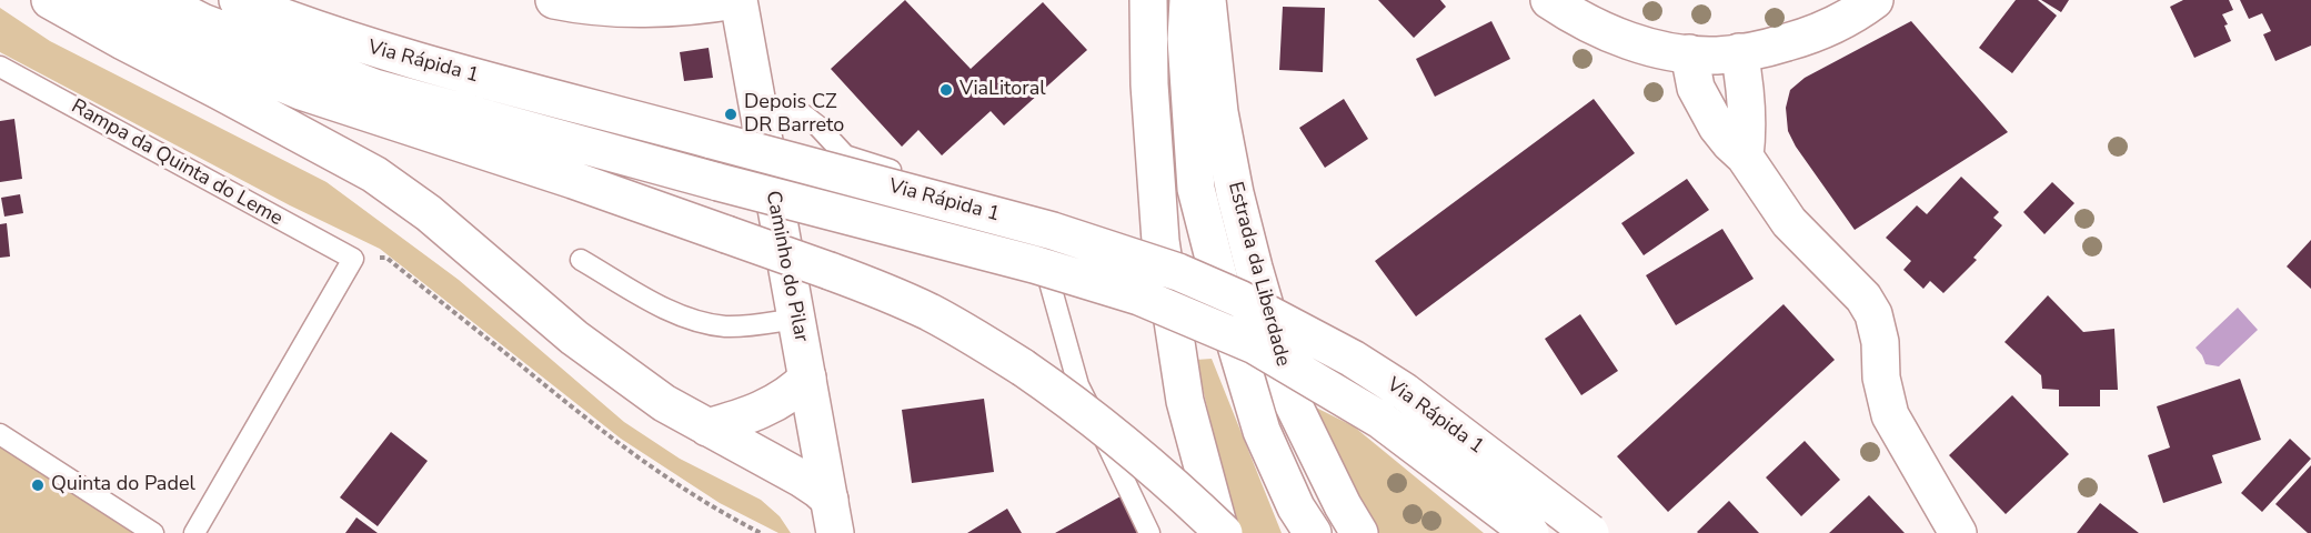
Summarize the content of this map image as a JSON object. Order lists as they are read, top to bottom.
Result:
{
  "streets": {
    "main road": ["Via Rápida 1", "Caminho do Pilar", "Estrada da Liberdade"],
    "lane": ["Rampa da Quinta do Leme"]
  },
  "places": ["ViaLitoral", "Depois CZ DR Barreto", "Quinta do Padel"]
}
